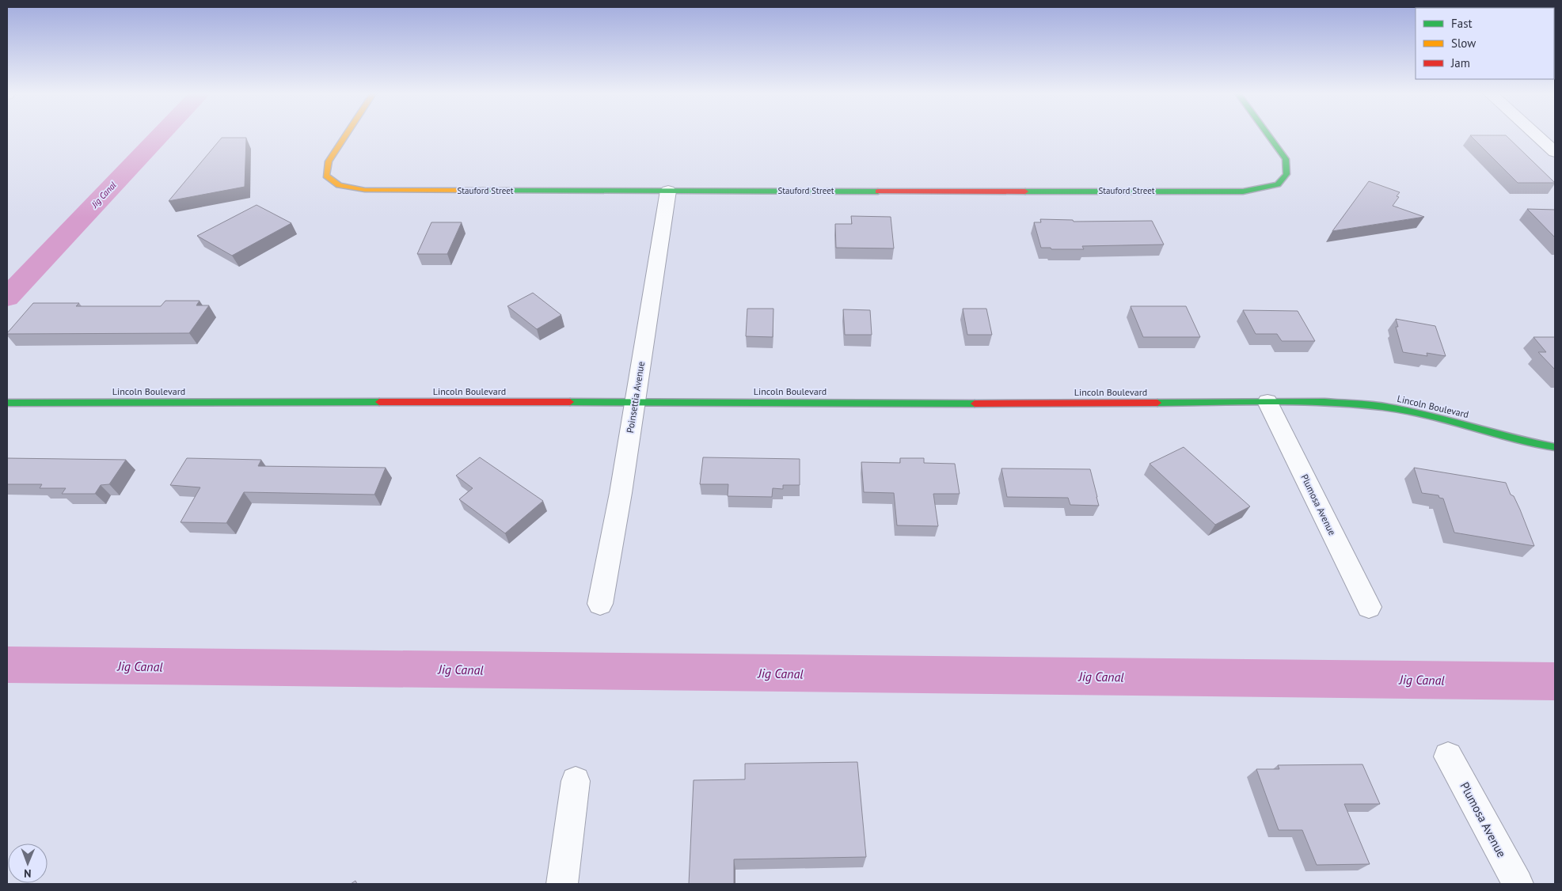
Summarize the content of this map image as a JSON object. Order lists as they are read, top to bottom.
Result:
{
  "streets": {
    "street": [
      "Stauford Street",
      "Lincoln Boulevard",
      "Poinsettia Avenue",
      "Plumosa Avenue"
    ]
  },
  "crossings": [
    ["Stauford Street", "Poinsettia Avenue"],
    ["Lincoln Boulevard", "Poinsettia Avenue"],
    ["Lincoln Boulevard", "Plumosa Avenue"]
  ],
  "water": ["Jig Canal"],
  "legend": ["Fast", "Slow", "Jam"],
  "north": "bottom"
}
